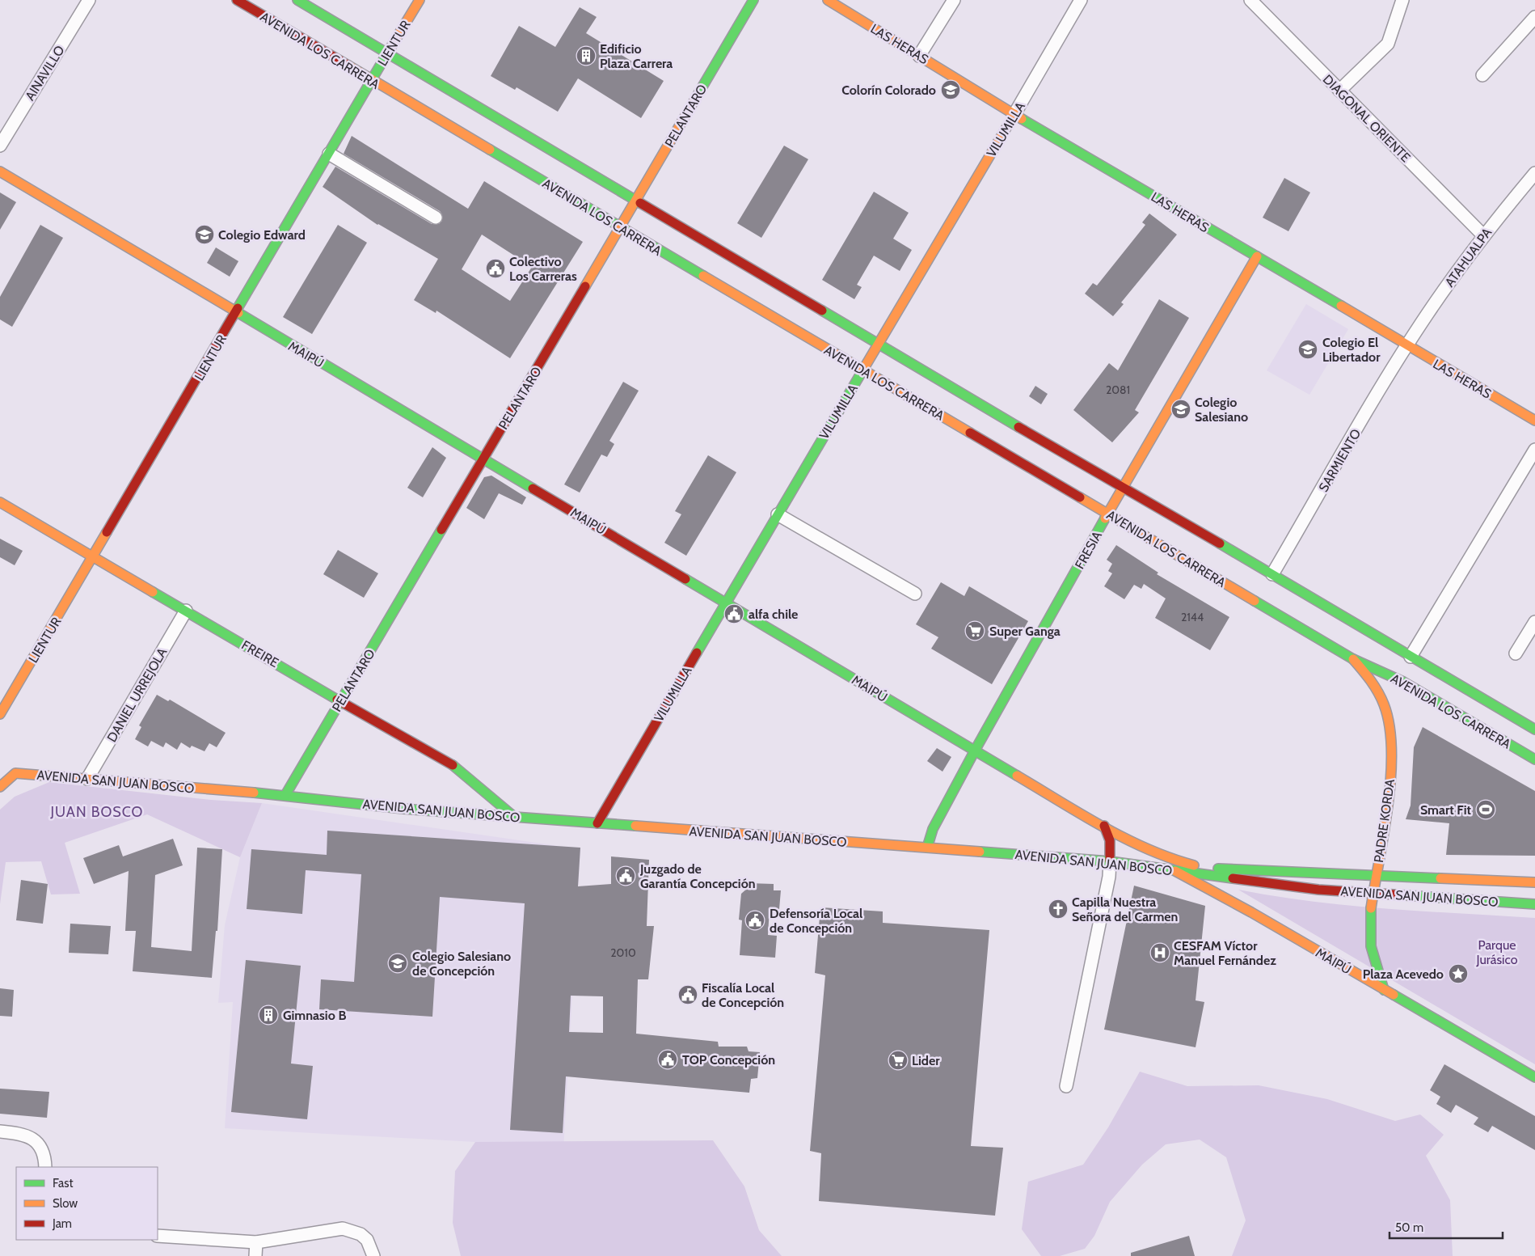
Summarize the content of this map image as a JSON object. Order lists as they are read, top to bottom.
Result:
{
  "streets": {
    "main road": [
      "LIENTUR",
      "LAS HERAS",
      "AVENIDA LOS CARRERA",
      "PELANTARO",
      "VILUMILLA",
      "MAIPÚ",
      "FRESIA",
      "FREIRE",
      "AVENIDA SAN JUAN BOSCO",
      "PADRE KORDA"
    ],
    "street": [
      "AINAVILLO",
      "DIAGONAL ORIENTE",
      "ATAHUALPA",
      "SARMIENTO",
      "DANIEL URREJOLA"
    ]
  },
  "crossings": [
    ["LIENTUR", "AVENIDA LOS CARRERA"],
    ["LIENTUR", "MAIPÚ"],
    ["LIENTUR", "FREIRE"],
    ["LAS HERAS", "VILUMILLA"],
    ["LAS HERAS", "ATAHUALPA"],
    ["LAS HERAS", "SARMIENTO"],
    ["LAS HERAS", "FRESIA"],
    ["AVENIDA LOS CARRERA", "PELANTARO"],
    ["AVENIDA LOS CARRERA", "VILUMILLA"],
    ["AVENIDA LOS CARRERA", "SARMIENTO"],
    ["AVENIDA LOS CARRERA", "FRESIA"],
    ["AVENIDA LOS CARRERA", "PADRE KORDA"],
    ["PELANTARO", "MAIPÚ"],
    ["PELANTARO", "FREIRE"],
    ["PELANTARO", "AVENIDA SAN JUAN BOSCO"],
    ["DIAGONAL ORIENTE", "ATAHUALPA"],
    ["VILUMILLA", "MAIPÚ"],
    ["VILUMILLA", "AVENIDA SAN JUAN BOSCO"],
    ["ATAHUALPA", "SARMIENTO"],
    ["MAIPÚ", "FRESIA"],
    ["MAIPÚ", "AVENIDA SAN JUAN BOSCO"],
    ["MAIPÚ", "PADRE KORDA"],
    ["FRESIA", "AVENIDA SAN JUAN BOSCO"],
    ["FREIRE", "DANIEL URREJOLA"],
    ["FREIRE", "AVENIDA SAN JUAN BOSCO"],
    ["DANIEL URREJOLA", "AVENIDA SAN JUAN BOSCO"],
    ["AVENIDA SAN JUAN BOSCO", "PADRE KORDA"]
  ],
  "districts": ["JUAN BOSCO"],
  "parks": ["Parque Jurásico"],
  "places": {
    "building": ["Edificio Plaza Carrera", "Gimnasio B"],
    "school or university": [
      "Colorín Colorado",
      "Colegio Edward",
      "Colegio El Libertador",
      "Colegio Salesiano",
      "Colegio Salesiano de Concepción"
    ],
    "public building": [
      "Colectivo Los Carreras",
      "alfa chile",
      "Juzgado de Garantía Concepción",
      "Defensoría Local de Concepción",
      "Fiscalía Local de Concepción",
      "TOP Concepción"
    ],
    "supermarket": ["Super Ganga", "Lider"],
    "sports": ["Smart Fit"],
    "church": ["Capilla Nuestra Señora del Carmen"],
    "hospital": ["CESFAM Víctor Manuel Fernández"],
    "place": ["Plaza Acevedo"]
  },
  "house_numbers": ["2081", "2144", "2010"],
  "legend": ["Fast", "Slow", "Jam"],
  "scale_bar": "50 m"
}
